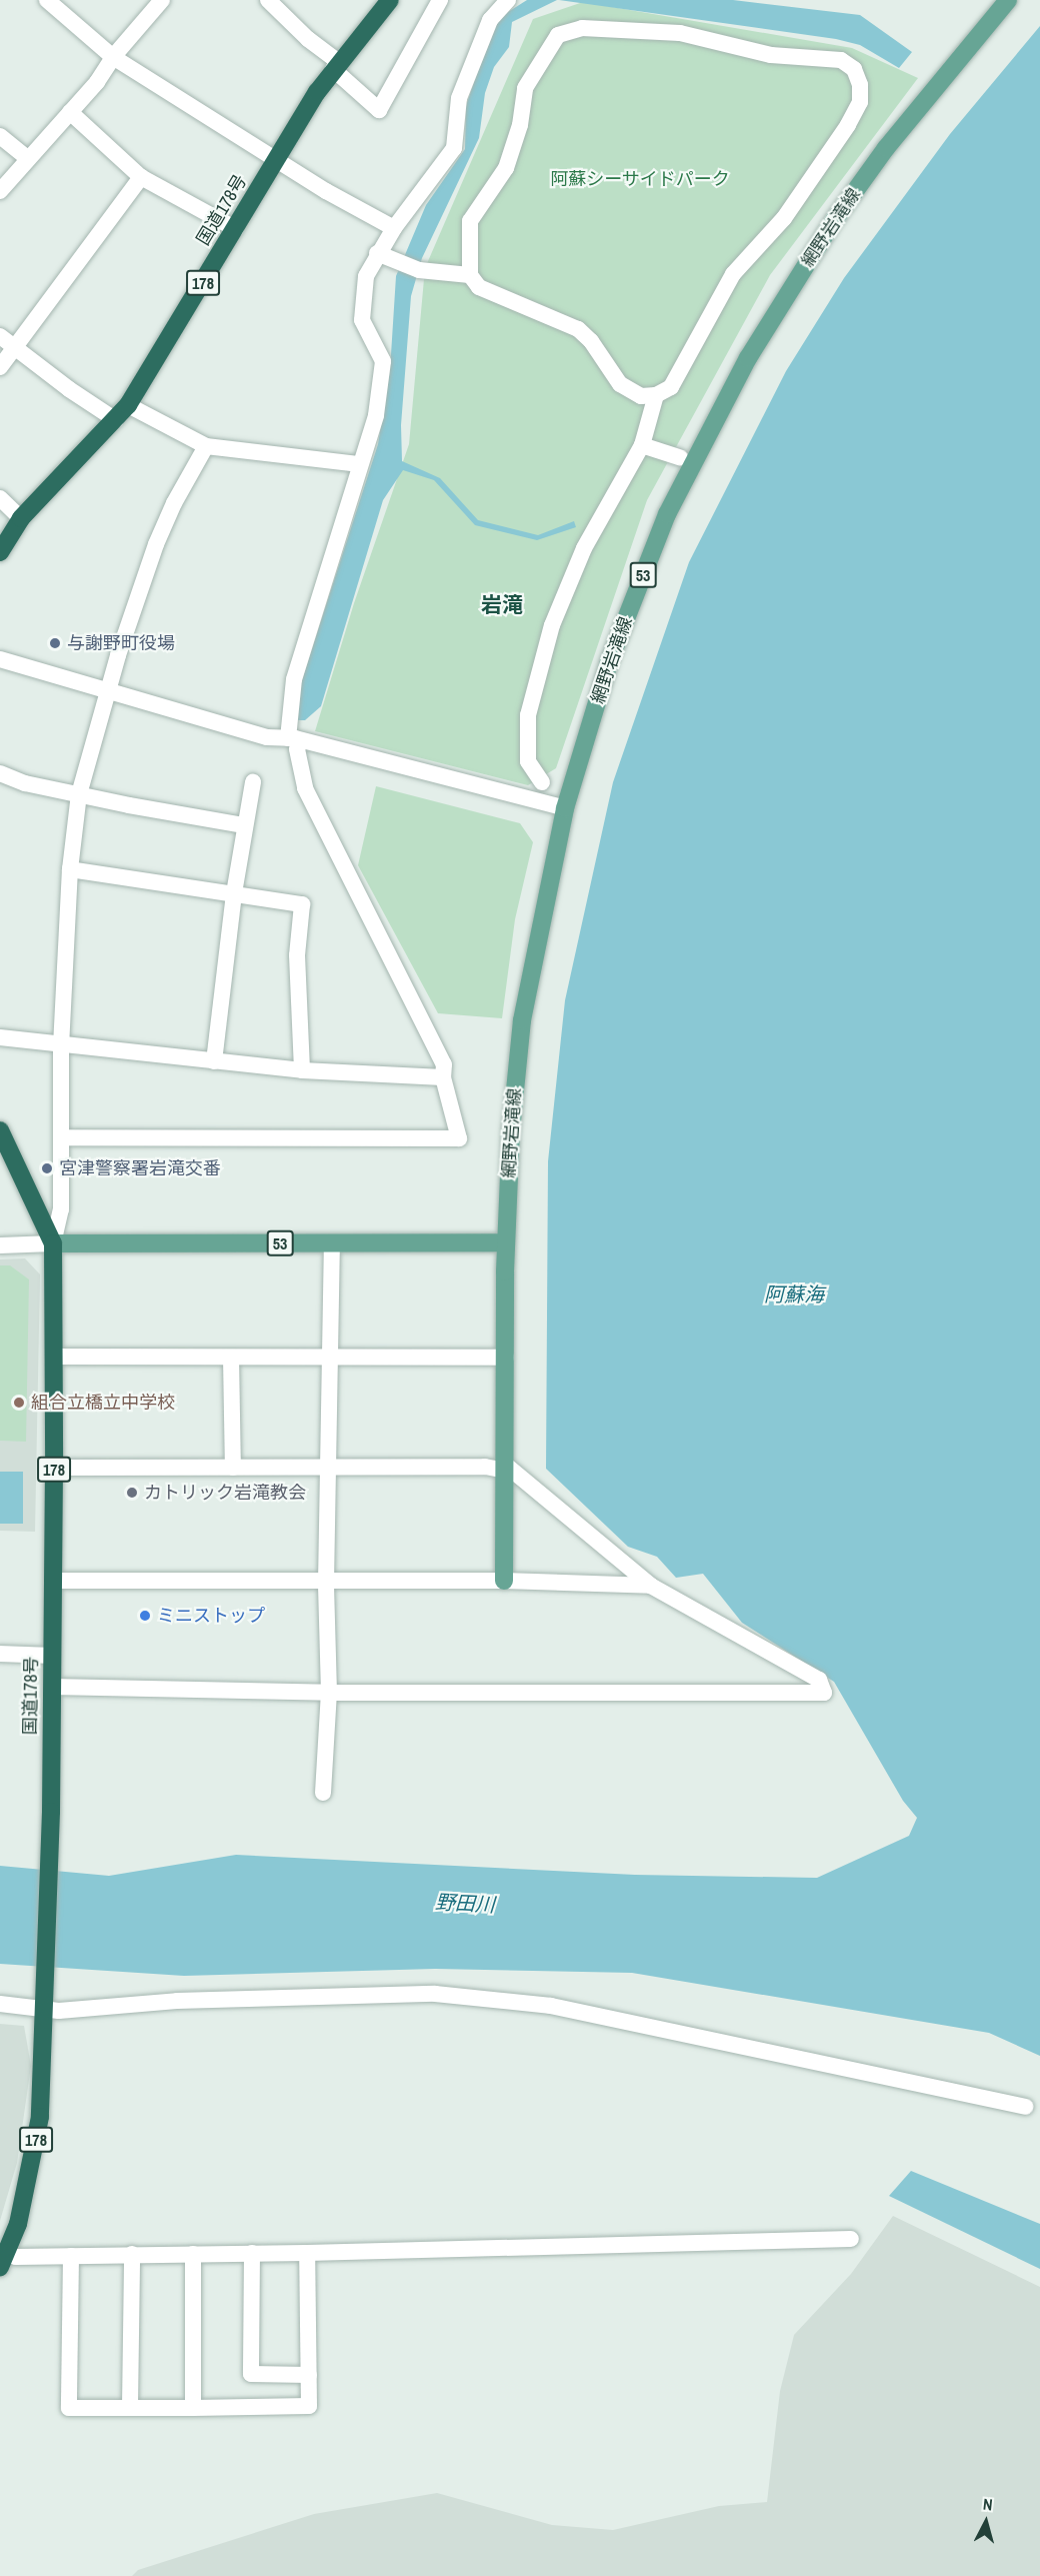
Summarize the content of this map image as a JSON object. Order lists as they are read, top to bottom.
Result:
{
  "streets": {
    "highway": ["国道178号", "178"],
    "main road": ["網野岩滝線", "53"]
  },
  "crossings": [
    ["国道178号", "53"],
    ["網野岩滝線", "53"]
  ],
  "districts": ["岩滝"],
  "water": ["阿蘇海", "野田川"],
  "parks": ["阿蘇シーサイドパーク"],
  "places": [
    "与謝野町役場",
    "宮津警察署岩滝交番",
    "組合立橋立中学校",
    "カトリック岩滝教会",
    "ミニストップ"
  ],
  "north": "top"
}
